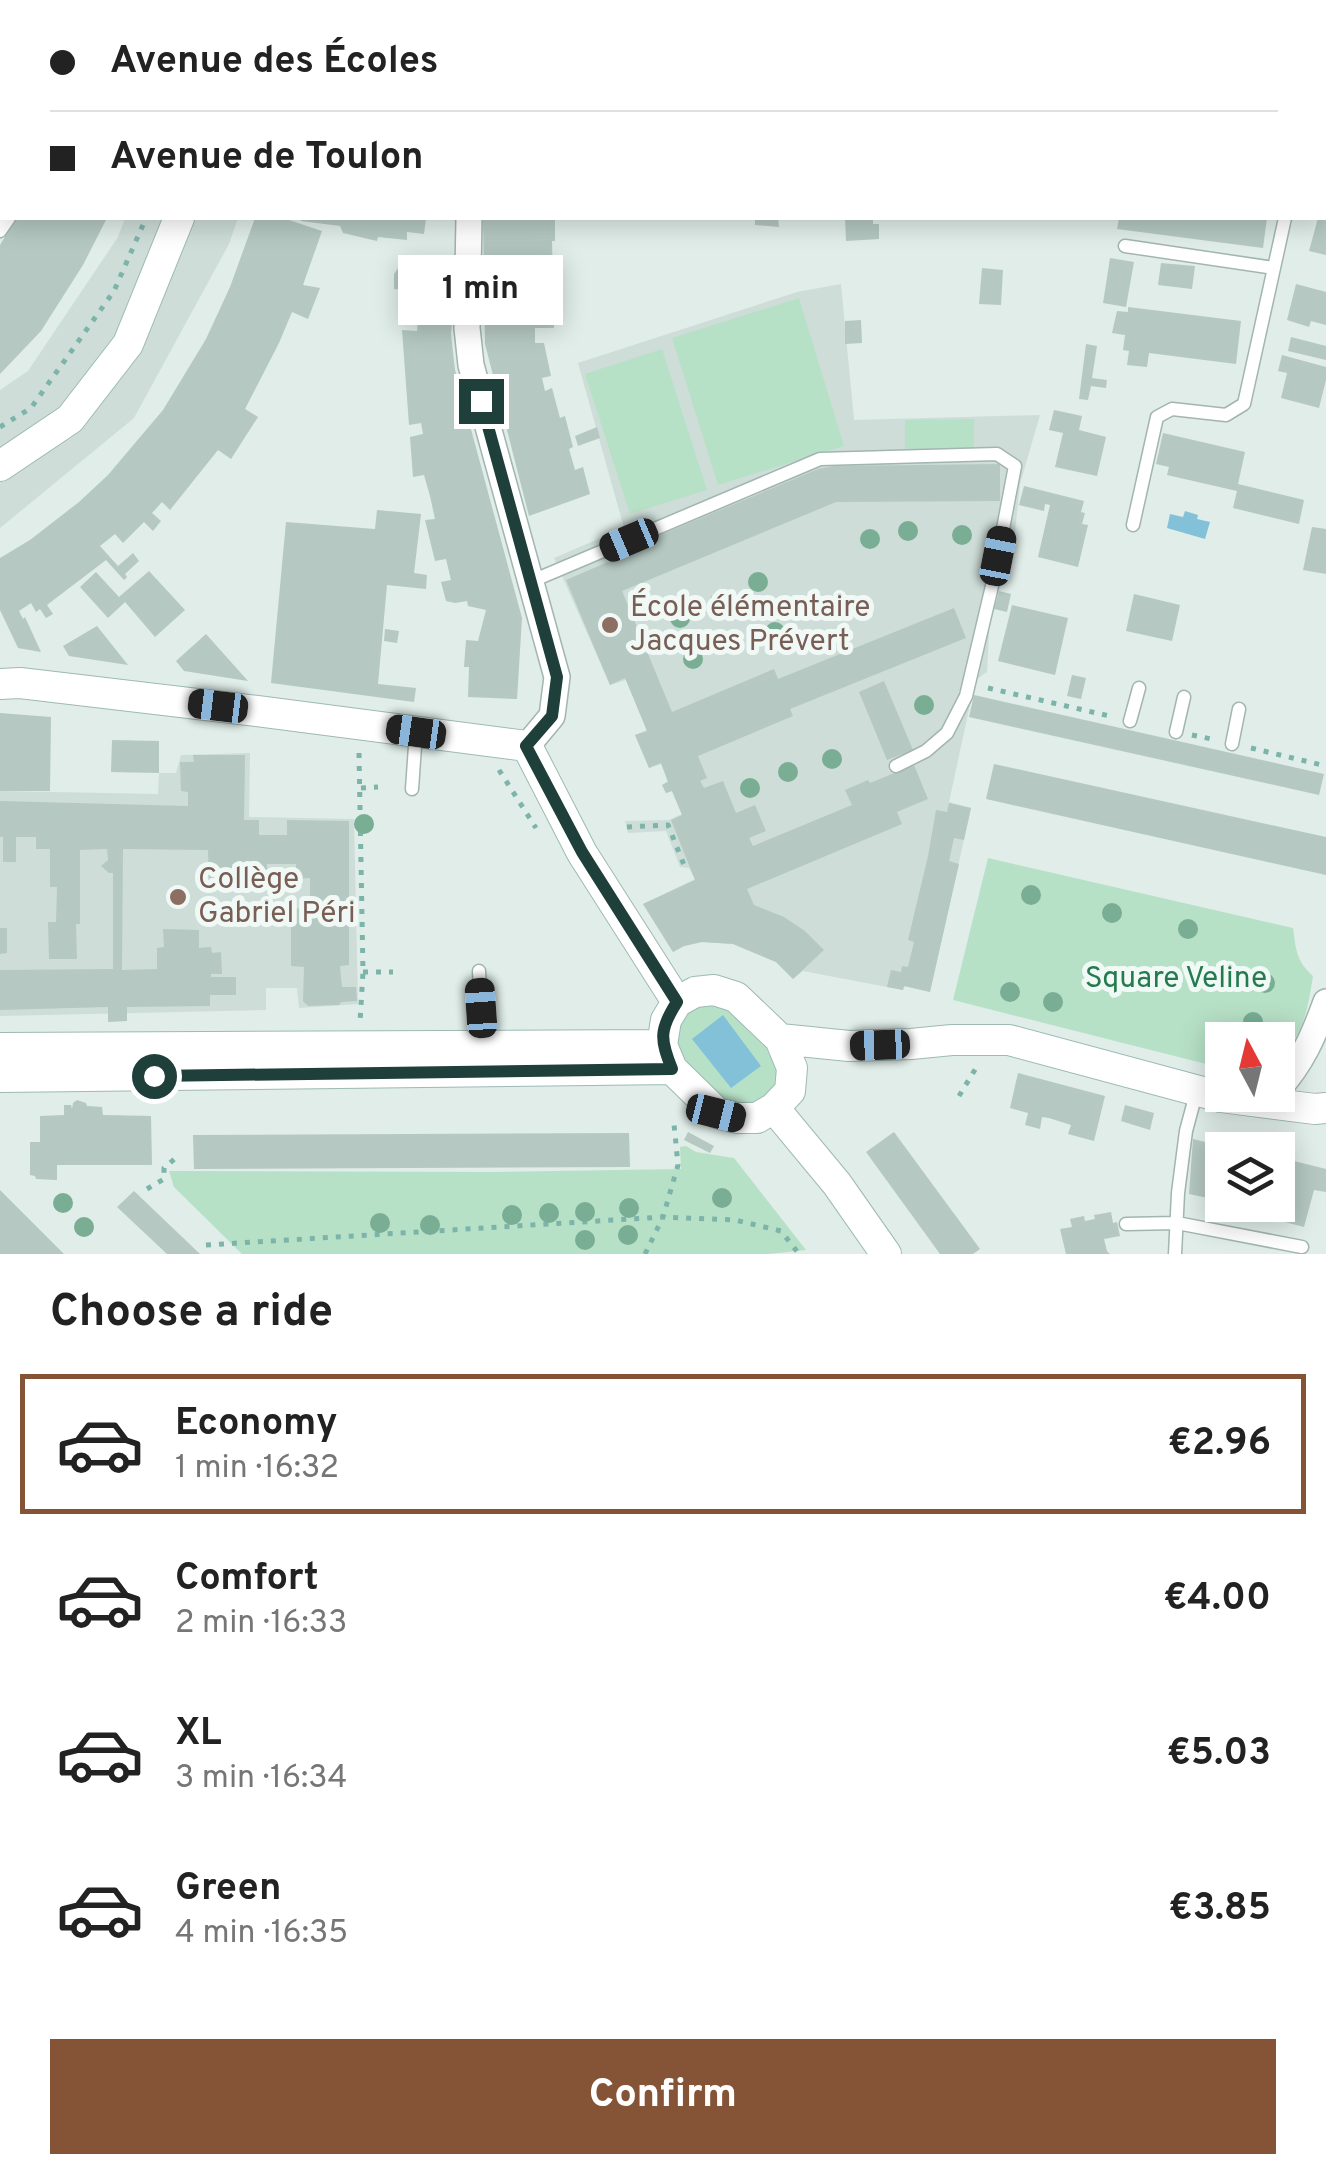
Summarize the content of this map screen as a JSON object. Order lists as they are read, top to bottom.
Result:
{
  "parks": ["Square Veline"],
  "places": ["École élémentaire Jacques Prévert", "Collège Gabriel Péri"],
  "north": "top",
  "page": {
    "banner": ["Avenue des Écoles", "Avenue de Toulon"],
    "bubble": "1 min",
    "heading": "Choose a ride",
    "list": [
      {
        "name": "Economy",
        "note": "1 min · 16:32",
        "value": "€2.96"
      },
      {
        "name": "Comfort",
        "note": "2 min · 16:33",
        "value": "€4.00"
      },
      {
        "name": "XL",
        "note": "3 min · 16:34",
        "value": "€5.03"
      },
      {
        "name": "Green",
        "note": "4 min · 16:35",
        "value": "€3.85"
      }
    ],
    "buttons": "Confirm"
  }
}
